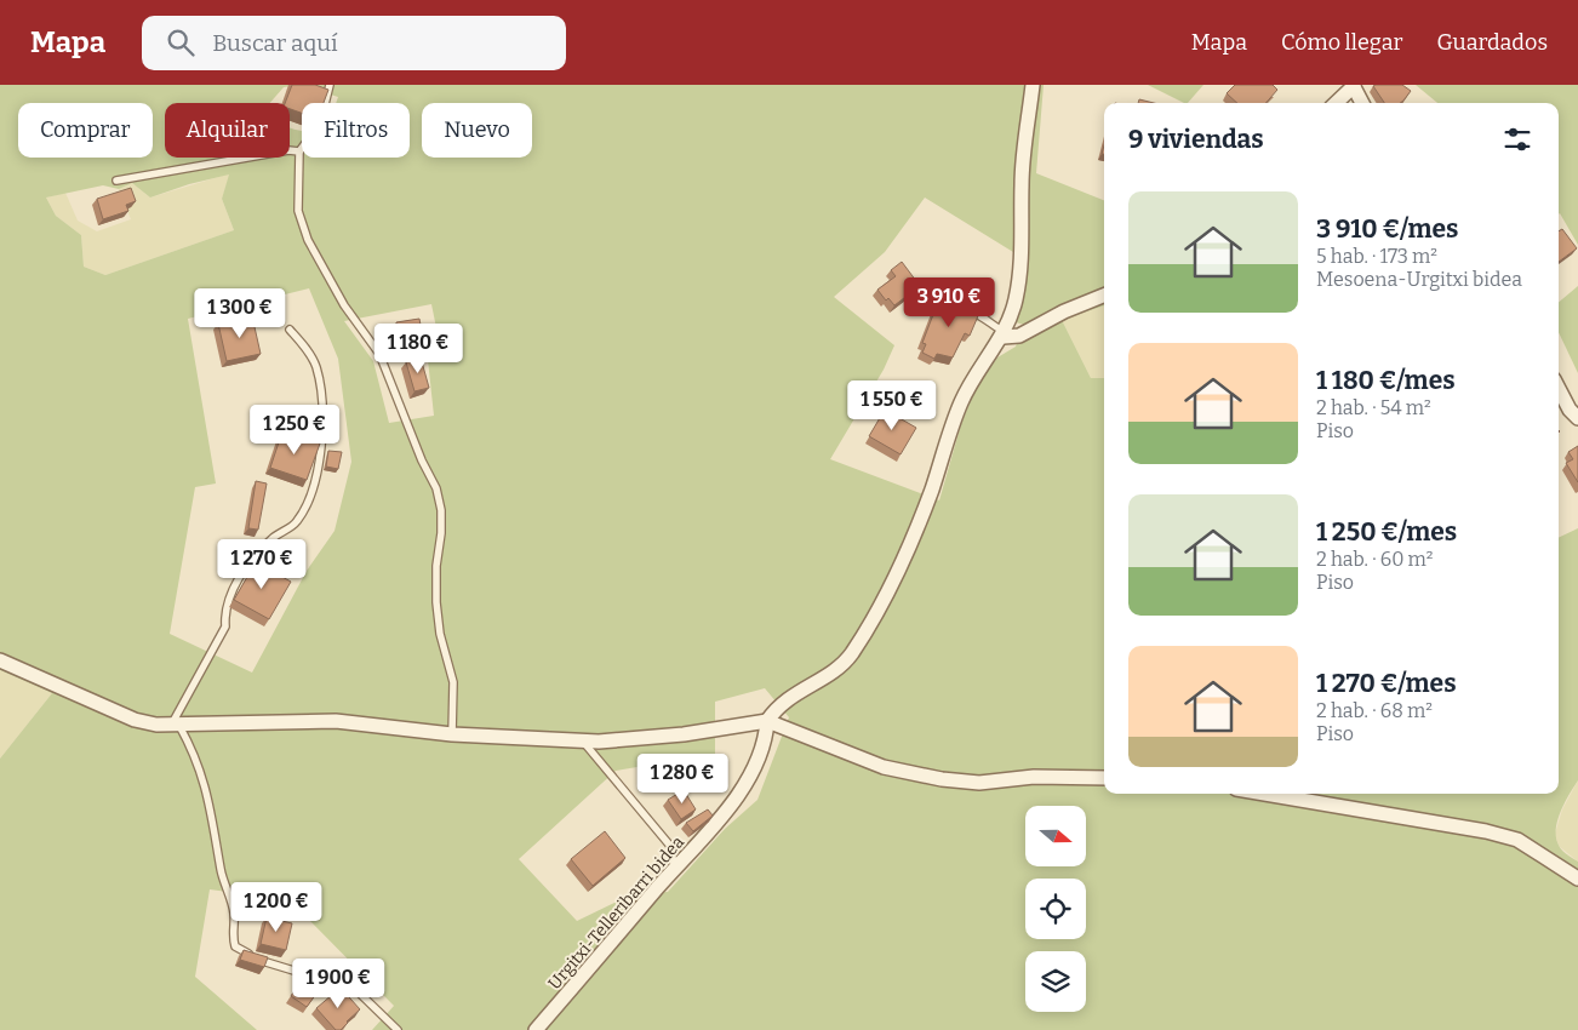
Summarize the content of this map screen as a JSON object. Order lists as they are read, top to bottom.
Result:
{
  "streets": {
    "street": ["Urgitxi-Telleribarri bidea"]
  },
  "north": "right",
  "page": {
    "header": "Mapa",
    "search": "Buscar aquí",
    "nav": ["Mapa", "Cómo llegar", "Guardados"],
    "chip": [
      "Comprar",
      "Alquilar",
      "Filtros",
      "Nuevo"
    ],
    "heading": "9 viviendas",
    "list": [
      {
        "name": "3 910 €/mes",
        "note": "5 hab. · 173 m² · Mesoena-Urgitxi bidea"
      },
      {
        "name": "1 180 €/mes",
        "note": "2 hab. · 54 m² · Piso"
      },
      {
        "name": "1 250 €/mes",
        "note": "2 hab. · 60 m² · Piso"
      },
      {
        "name": "1 270 €/mes",
        "note": "2 hab. · 68 m² · Piso"
      }
    ],
    "price": [
      "3 910 €",
      "1 300 €",
      "1 180 €",
      "1 550 €",
      "1 250 €",
      "1 270 €",
      "1 280 €",
      "1 200 €",
      "1 900 €"
    ]
  }
}
